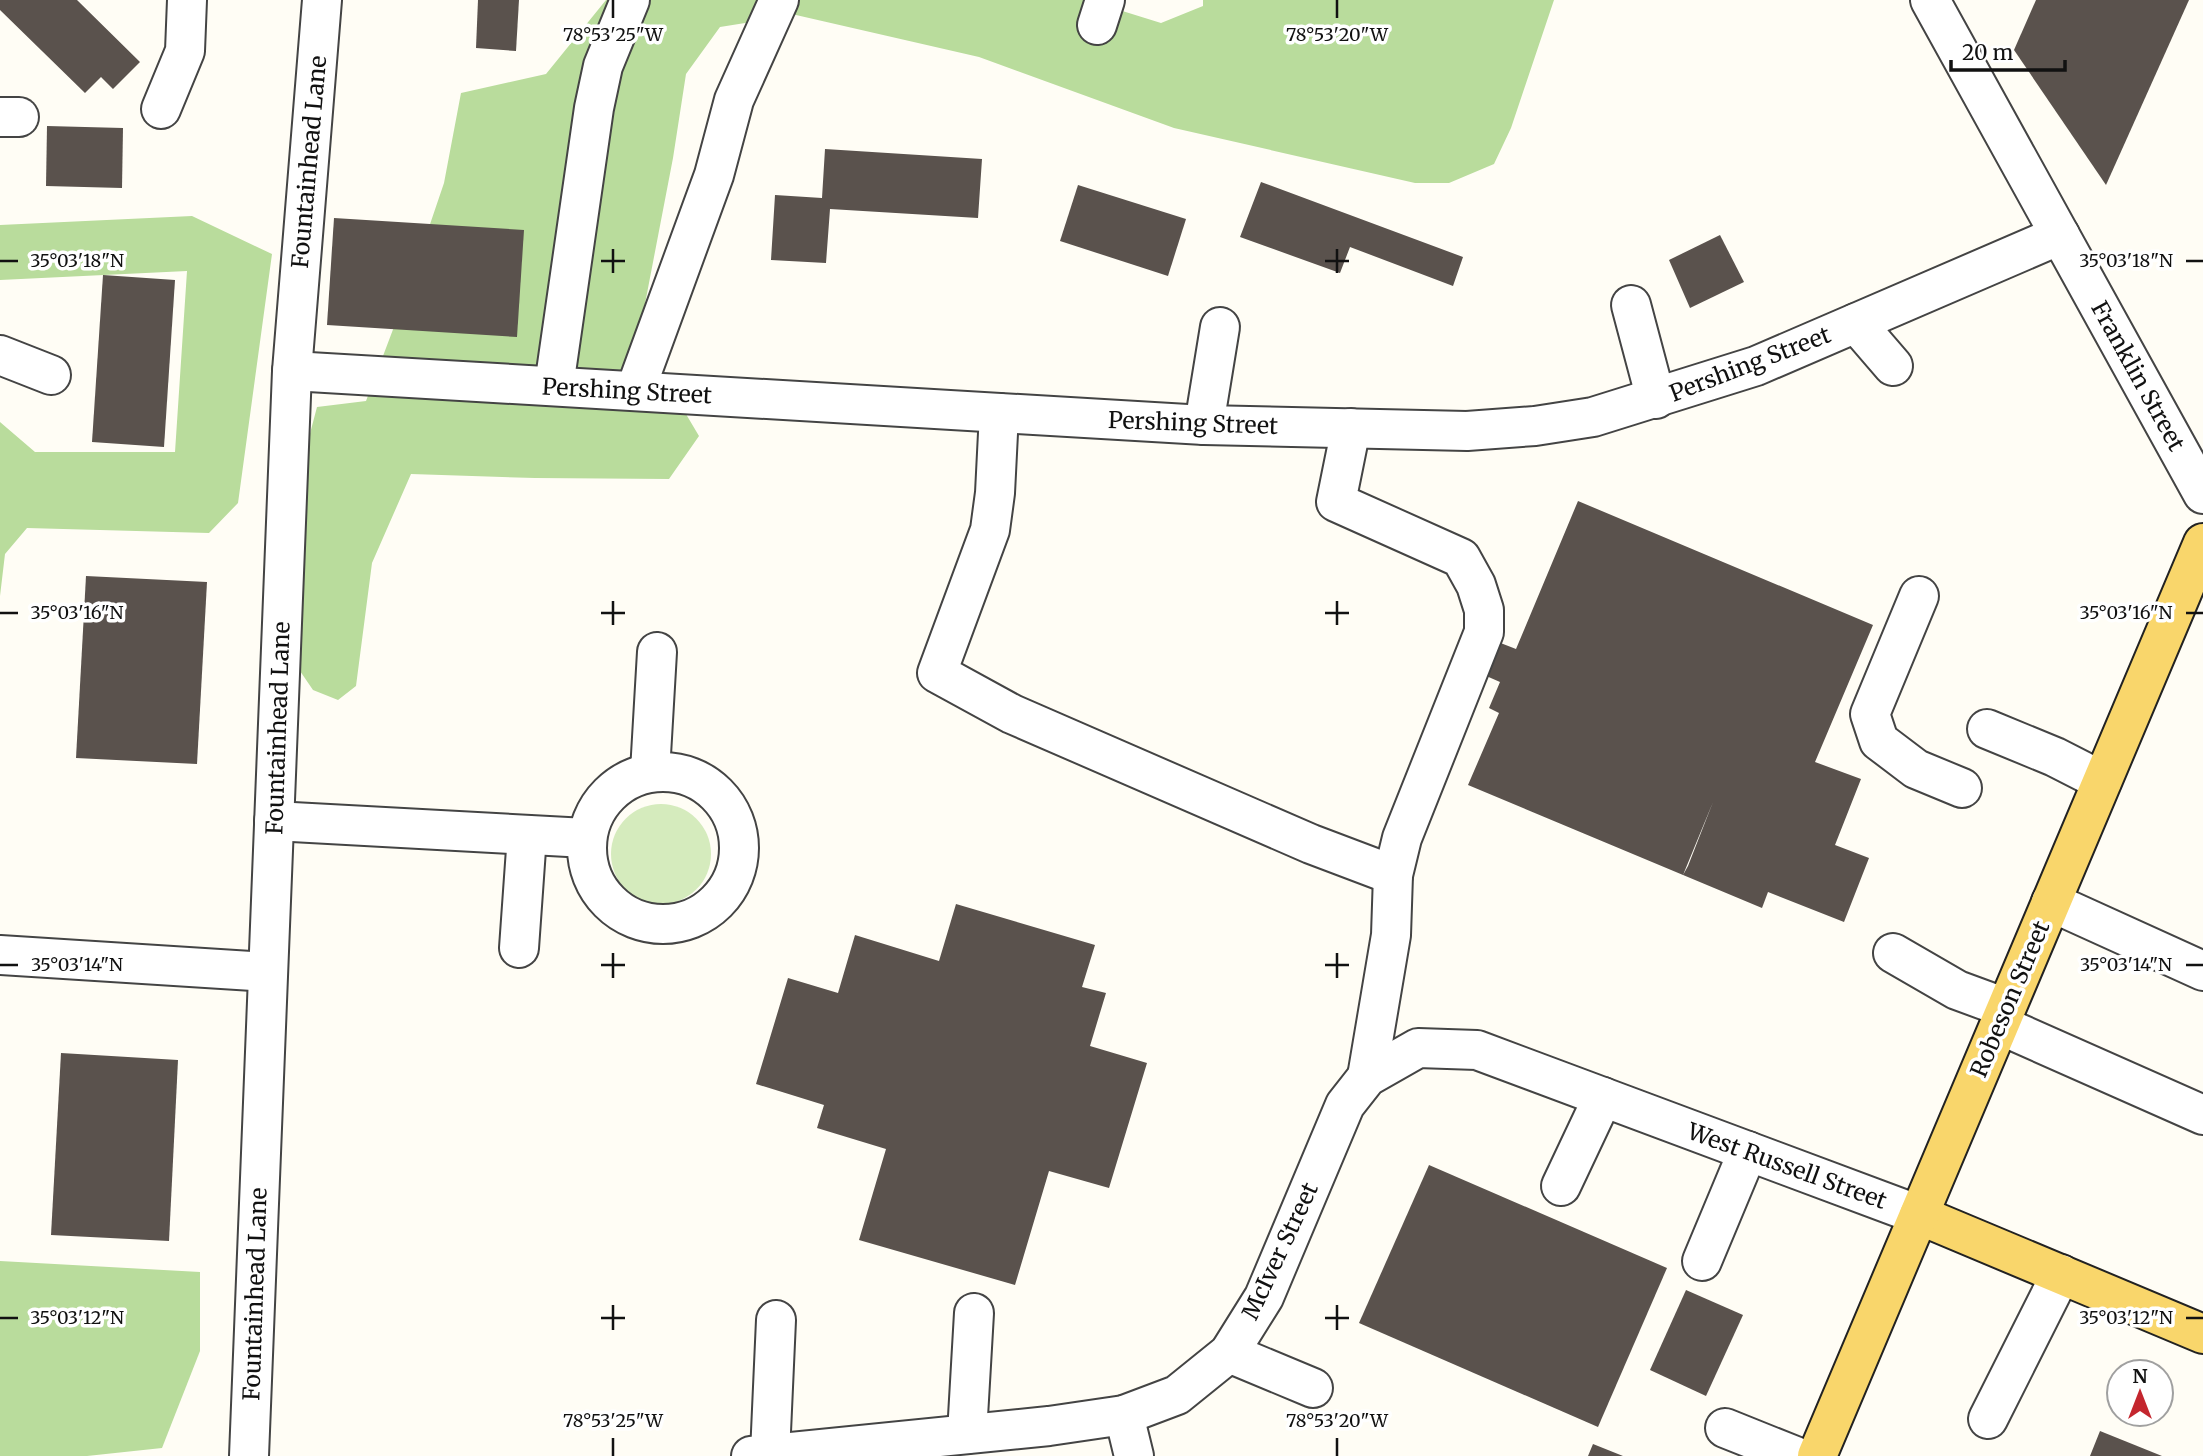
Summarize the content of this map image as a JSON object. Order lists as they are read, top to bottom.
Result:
{
  "streets": {
    "main road": ["Robeson Street", "West Russell Street"],
    "street": [
      "Fountainhead Lane",
      "Pershing Street",
      "Franklin Street",
      "McIver Street"
    ]
  },
  "crossings": [
    ["Fountainhead Lane", "Pershing Street"],
    ["Pershing Street", "Franklin Street"],
    ["Robeson Street", "West Russell Street"],
    ["West Russell Street", "McIver Street"]
  ],
  "scale_bar": "20 m",
  "north": "top",
  "coordinates": [
    "78°53'25\"W",
    "78°53'20\"W",
    "35°03'18\"N",
    "35°03'16\"N",
    "35°03'14\"N",
    "35°03'12\"N"
  ]
}
